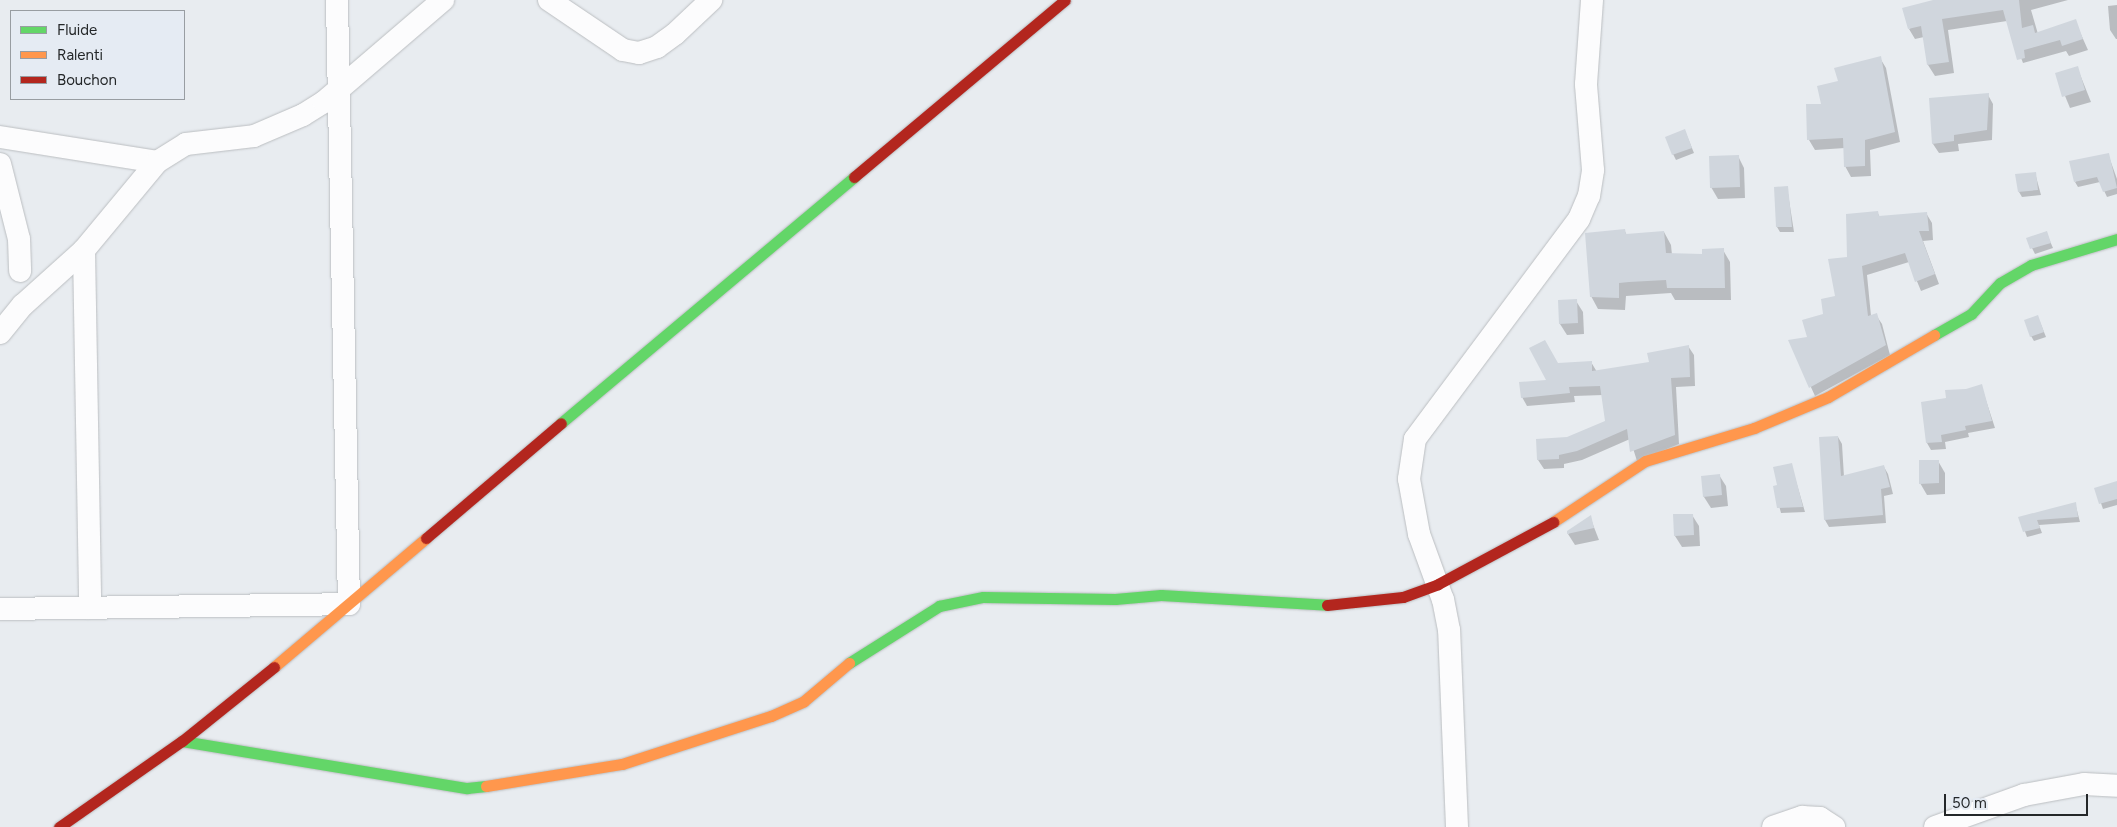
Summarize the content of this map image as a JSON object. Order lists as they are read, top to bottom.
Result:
{
  "legend": ["Fluide", "Ralenti", "Bouchon"],
  "scale_bar": "50 m"
}
